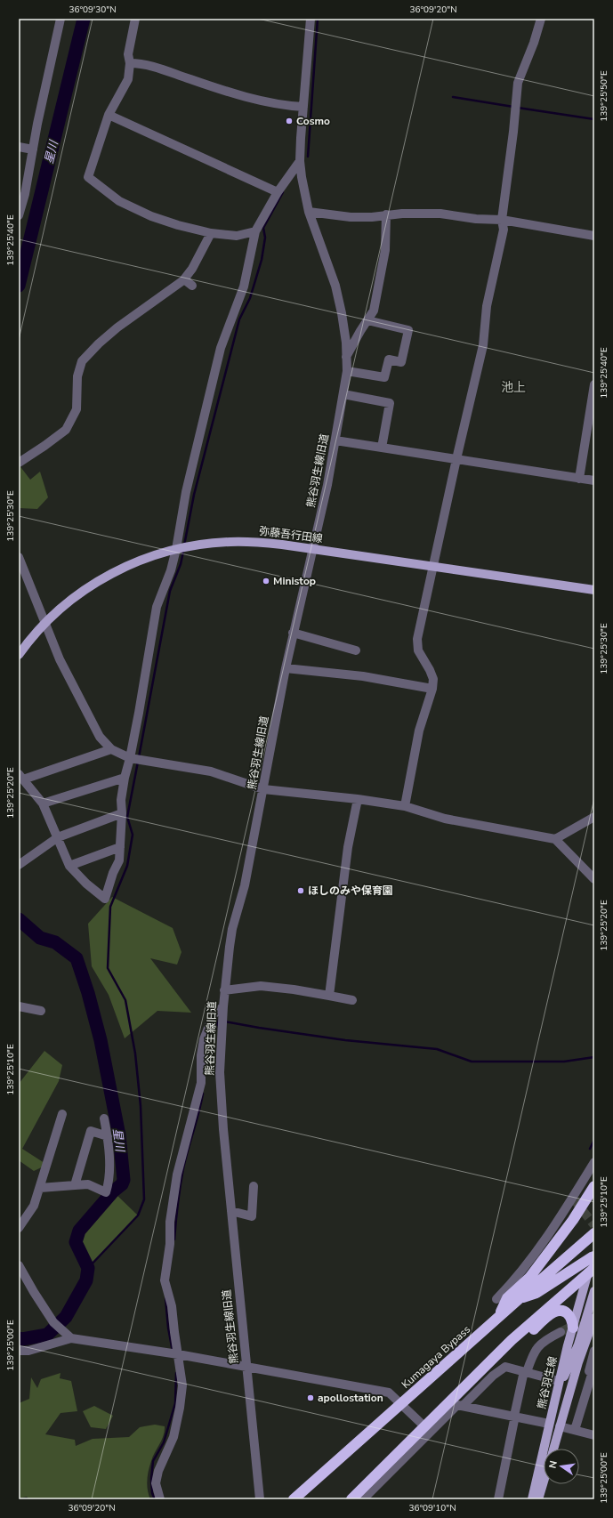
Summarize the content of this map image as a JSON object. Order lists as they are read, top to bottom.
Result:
{
  "streets": {
    "highway": ["Kumagaya Bypass"],
    "main road": ["弥藤吾行田線", "熊谷羽生線"],
    "street": ["熊谷羽生線旧道"]
  },
  "crossings": [
    ["熊谷羽生線旧道", "弥藤吾行田線"]
  ],
  "districts": ["池上"],
  "water": ["星川"],
  "places": [
    "Cosmo",
    "Ministop",
    "ほしのみや保育園",
    "apollostation"
  ],
  "north": "left",
  "coordinates": [
    "36°09'30\"N",
    "36°09'20\"N",
    "139°25'50\"E",
    "139°25'40\"E",
    "139°25'30\"E",
    "139°25'20\"E",
    "139°25'10\"E",
    "139°25'00\"E",
    "36°09'10\"N"
  ]
}
